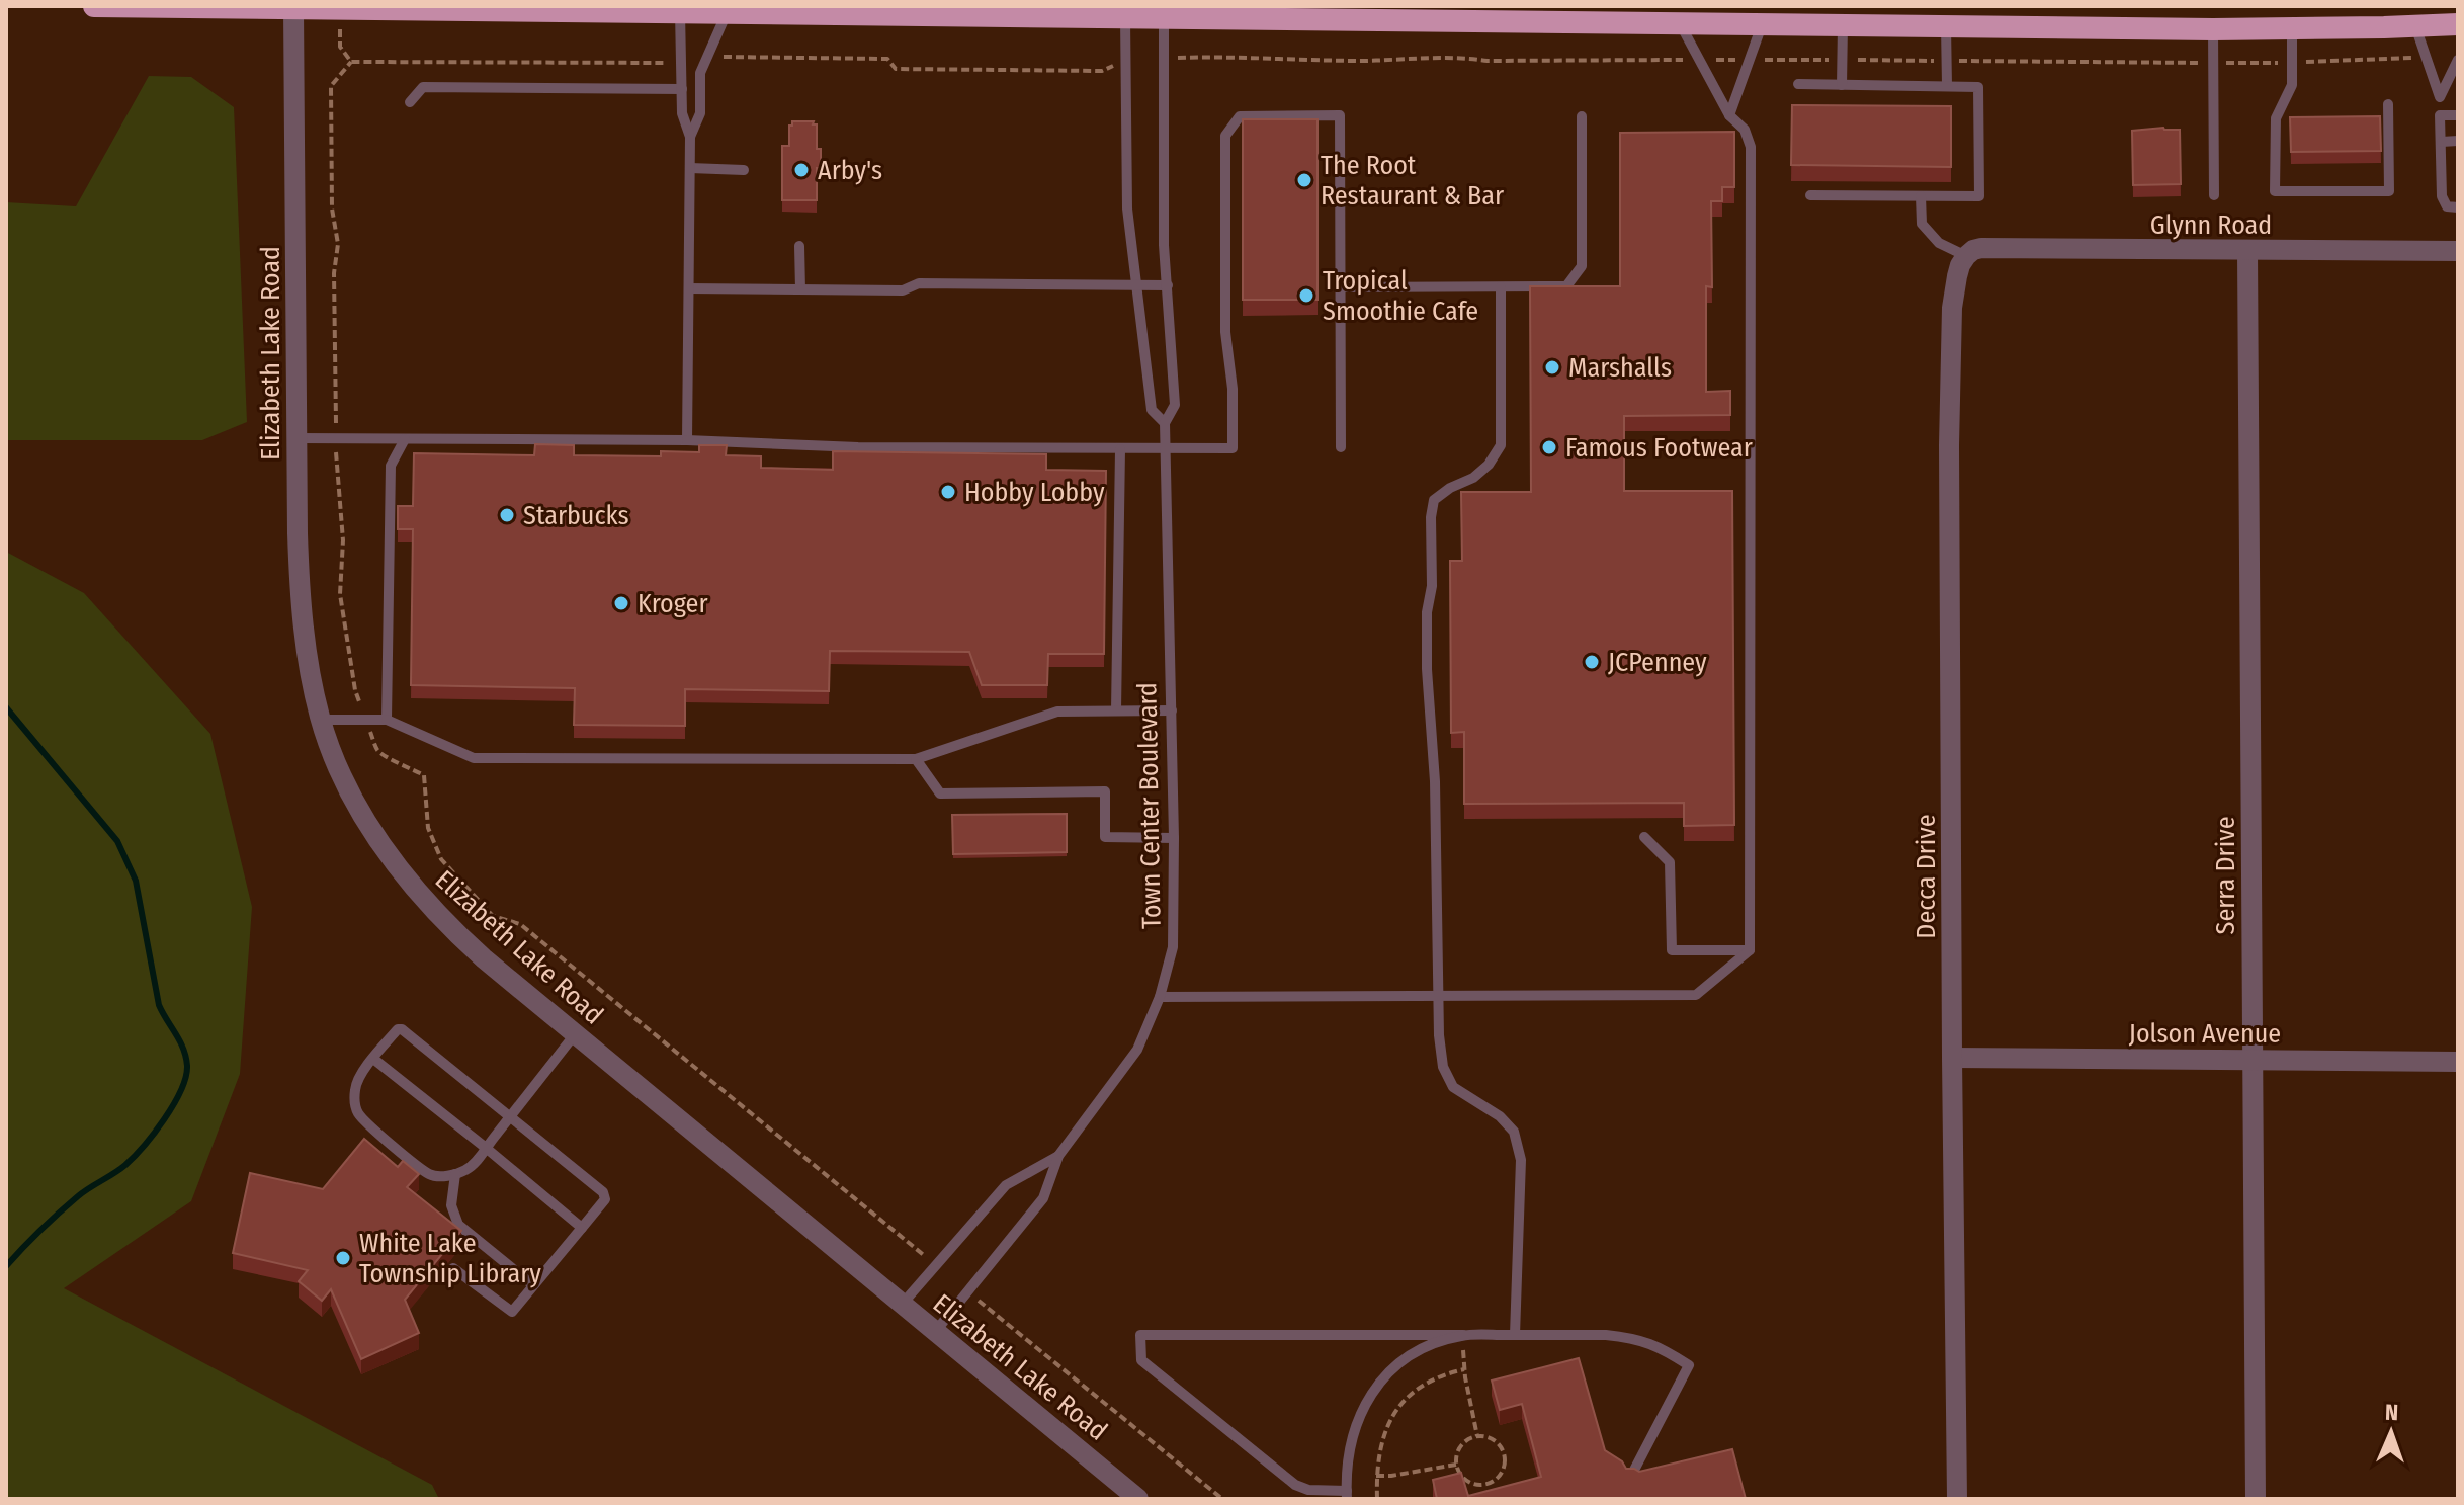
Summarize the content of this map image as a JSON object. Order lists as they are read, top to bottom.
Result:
{
  "streets": {
    "street": [
      "Glynn Road",
      "Elizabeth Lake Road",
      "Serra Drive",
      "Decca Drive",
      "Jolson Avenue"
    ],
    "lane": ["Town Center Boulevard"]
  },
  "crossings": [
    ["Glynn Road", "Serra Drive"],
    ["Glynn Road", "Decca Drive"],
    ["Elizabeth Lake Road", "Town Center Boulevard"],
    ["Serra Drive", "Jolson Avenue"],
    ["Decca Drive", "Jolson Avenue"]
  ],
  "places": [
    "Arby's",
    "The Root Restaurant & Bar",
    "Tropical Smoothie Cafe",
    "Marshalls",
    "Famous Footwear",
    "Hobby Lobby",
    "Starbucks",
    "Kroger",
    "JCPenney",
    "White Lake Township Library"
  ],
  "north": "top"
}
